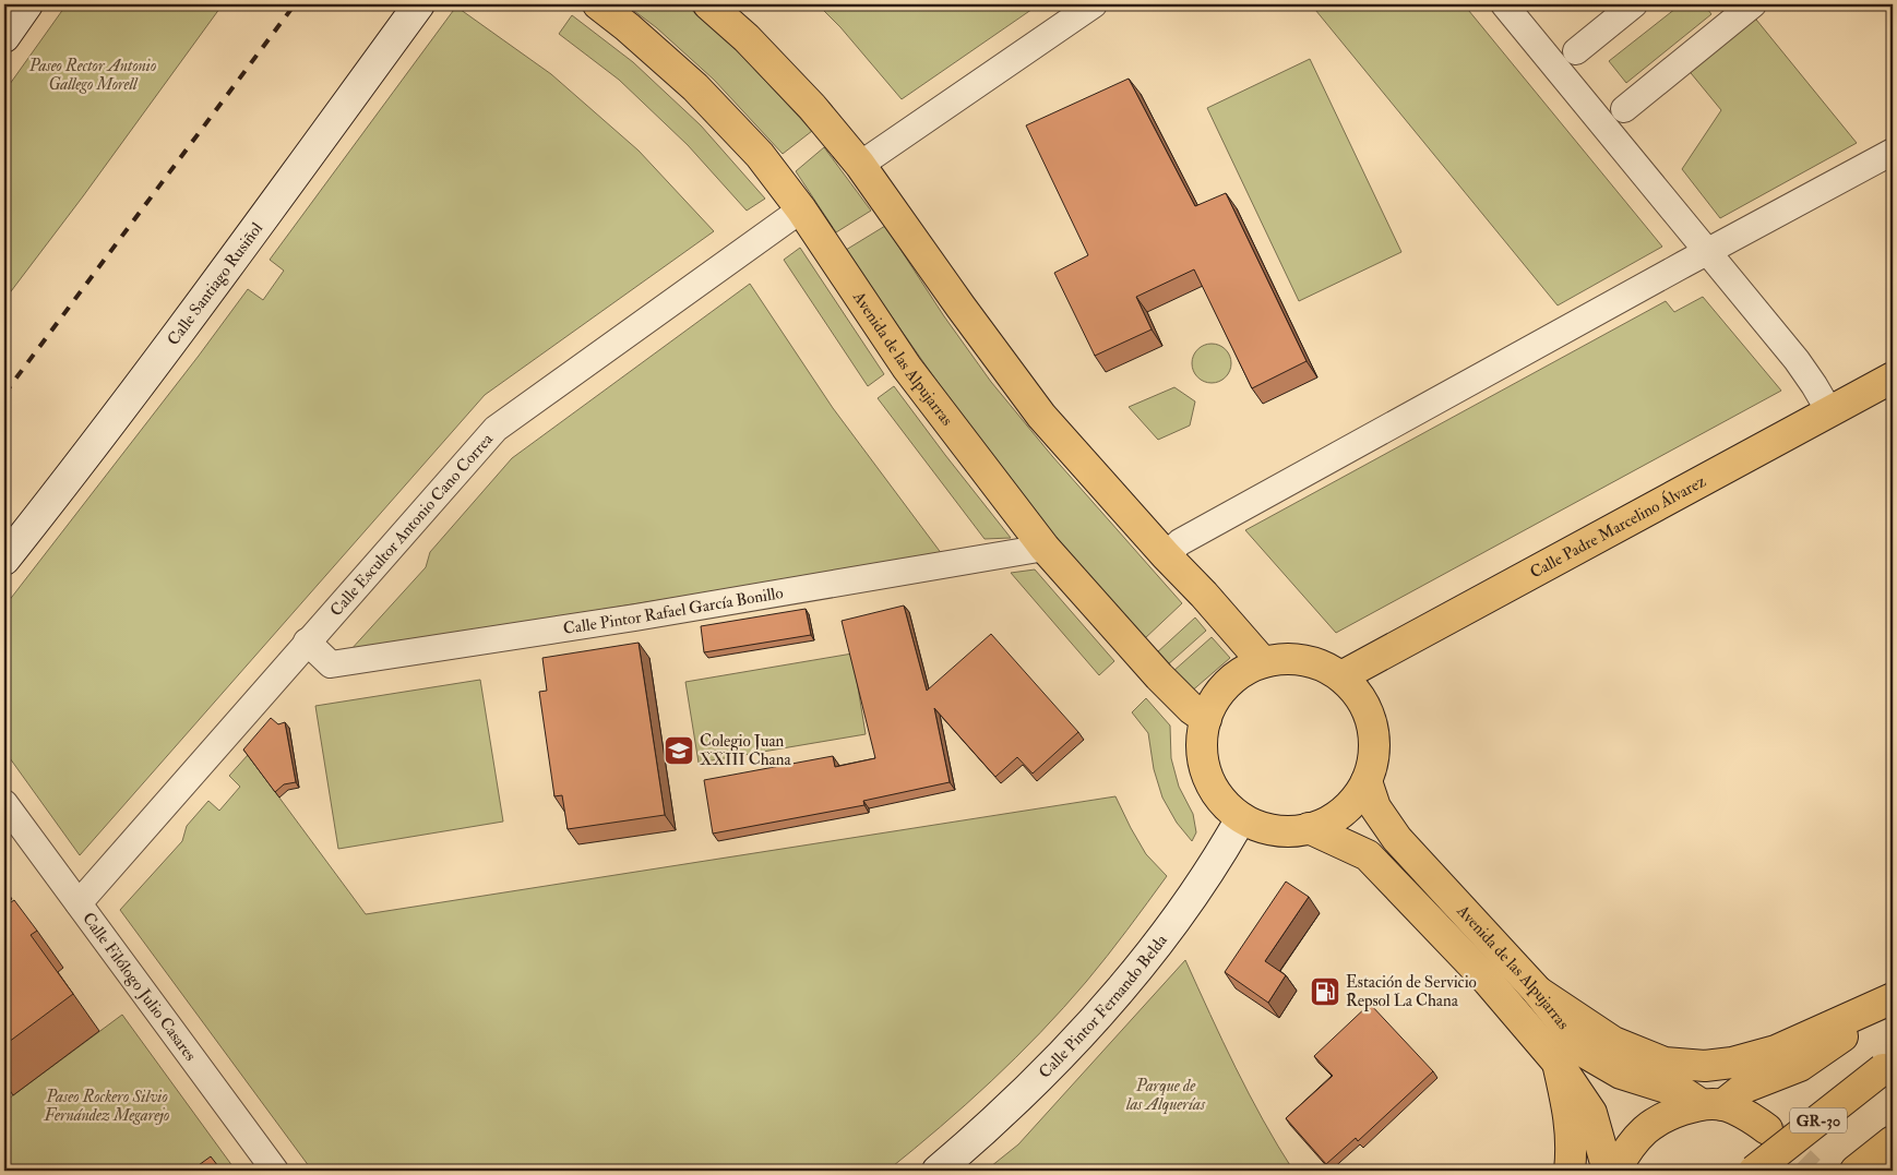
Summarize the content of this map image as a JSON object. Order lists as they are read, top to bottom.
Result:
{
  "streets": {
    "main road": ["Avenida de las Alpujarras", "Calle Padre Marcelino Álvarez", "GR-30"],
    "street": [
      "Calle Santiago Rusiñol",
      "Calle Escultor Antonio Cano Correa",
      "Calle Pintor Rafael García Bonillo",
      "Calle Filólogo Julio Casares",
      "Calle Pintor Fernando Belda"
    ]
  },
  "crossings": [
    ["Avenida de las Alpujarras", "Calle Escultor Antonio Cano Correa"],
    ["Avenida de las Alpujarras", "Calle Padre Marcelino Álvarez"],
    ["Avenida de las Alpujarras", "Calle Pintor Rafael García Bonillo"],
    ["Avenida de las Alpujarras", "Calle Pintor Fernando Belda"],
    ["Calle Escultor Antonio Cano Correa", "Calle Pintor Rafael García Bonillo"],
    ["Calle Escultor Antonio Cano Correa", "Calle Filólogo Julio Casares"],
    ["Calle Padre Marcelino Álvarez", "Calle Pintor Fernando Belda"]
  ],
  "parks": ["Paseo Rector Antonio Gallego Morell", "Parque de las Alquerías", "Paseo Rockero Silvio Fernández Megarejo"],
  "places": {
    "school or university": ["Colegio Juan XXIII Chana"],
    "fuel station": ["Estación de Servicio Repsol La Chana"]
  }
}
